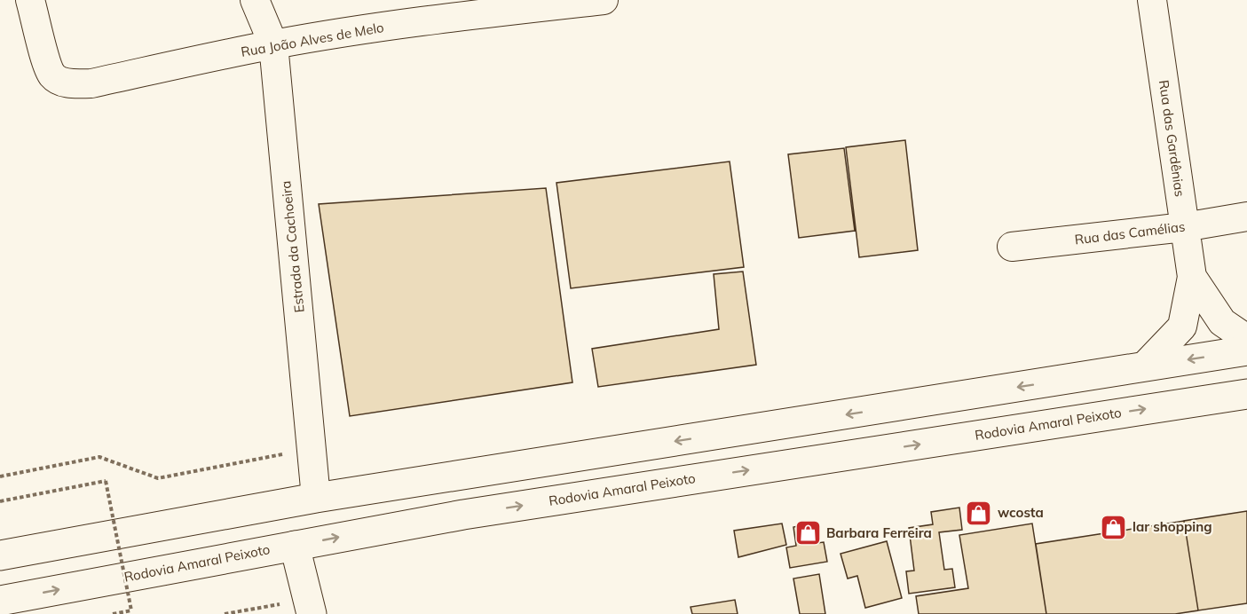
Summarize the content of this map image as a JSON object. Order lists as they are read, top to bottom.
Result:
{
  "streets": {
    "main road": ["Rodovia Amaral Peixoto"],
    "street": [
      "Rua João Alves de Melo",
      "Rua das Gardênias",
      "Rua das Camélias",
      "Estrada da Cachoeira"
    ]
  },
  "crossings": [
    ["Rua João Alves de Melo", "Estrada da Cachoeira"],
    ["Rua das Gardênias", "Rua das Camélias"]
  ],
  "places": {
    "shop": ["wcosta", "lar shopping", "Barbara Ferreira"]
  }
}
